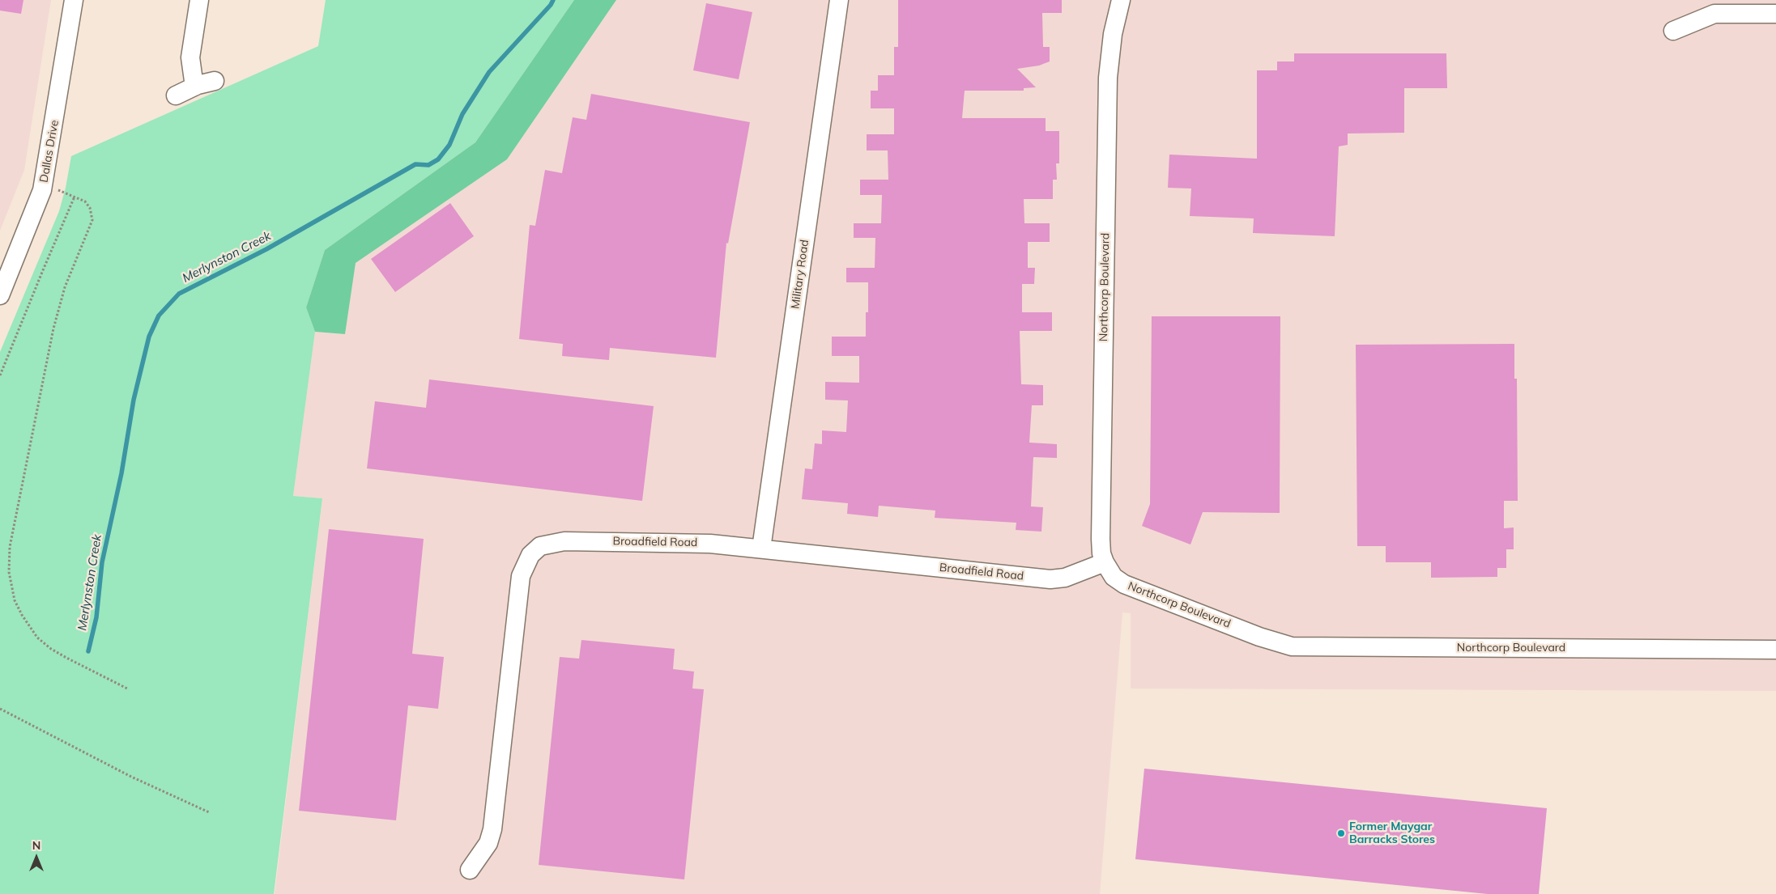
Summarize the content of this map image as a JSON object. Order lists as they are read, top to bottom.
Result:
{
  "streets": {
    "street": [
      "Dallas Drive",
      "Military Road",
      "Northcorp Boulevard",
      "Broadfield Road"
    ]
  },
  "crossings": [
    ["Military Road", "Broadfield Road"],
    ["Northcorp Boulevard", "Broadfield Road"]
  ],
  "water": ["Merlynston Creek"],
  "places": ["Former Maygar Barracks Stores"],
  "north": "top"
}
